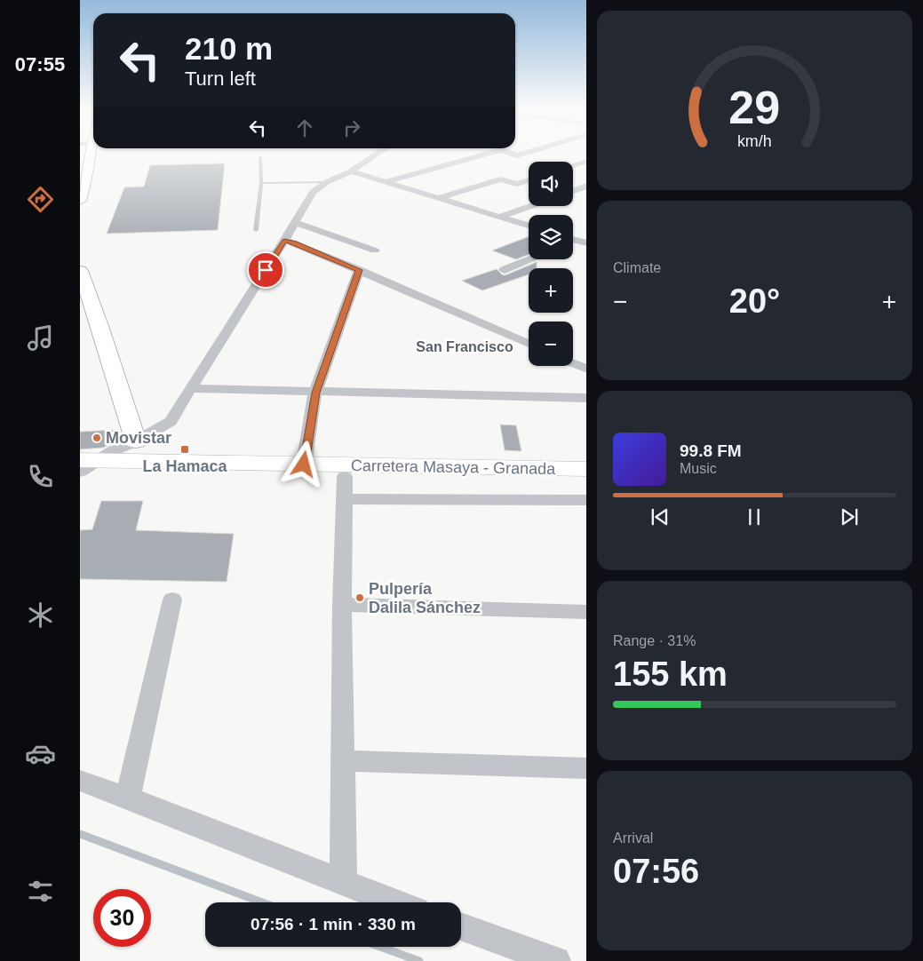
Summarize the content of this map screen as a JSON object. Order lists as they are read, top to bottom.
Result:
{
  "streets": {
    "highway": ["Carretera Masaya - Granada"]
  },
  "districts": ["San Francisco"],
  "places": {
    "other": ["Movistar", "Pulpería Dalila Sánchez"],
    "transit": ["La Hamaca"]
  },
  "page": {
    "tabs": "07:55",
    "turn": ["210 m", "Turn left"],
    "map_buttons": ["+", "−"],
    "tile": [
      "Climate",
      ["Range · 31%", "155 km"],
      ["Arrival", "07:56"]
    ],
    "heat": ["−", "20°", "+"],
    "song": ["99.8 FM", "Music"],
    "limit": "30",
    "trip": "07:56 · 1 min · 330 m",
    "gauge": ["29", "km/h"]
  }
}
